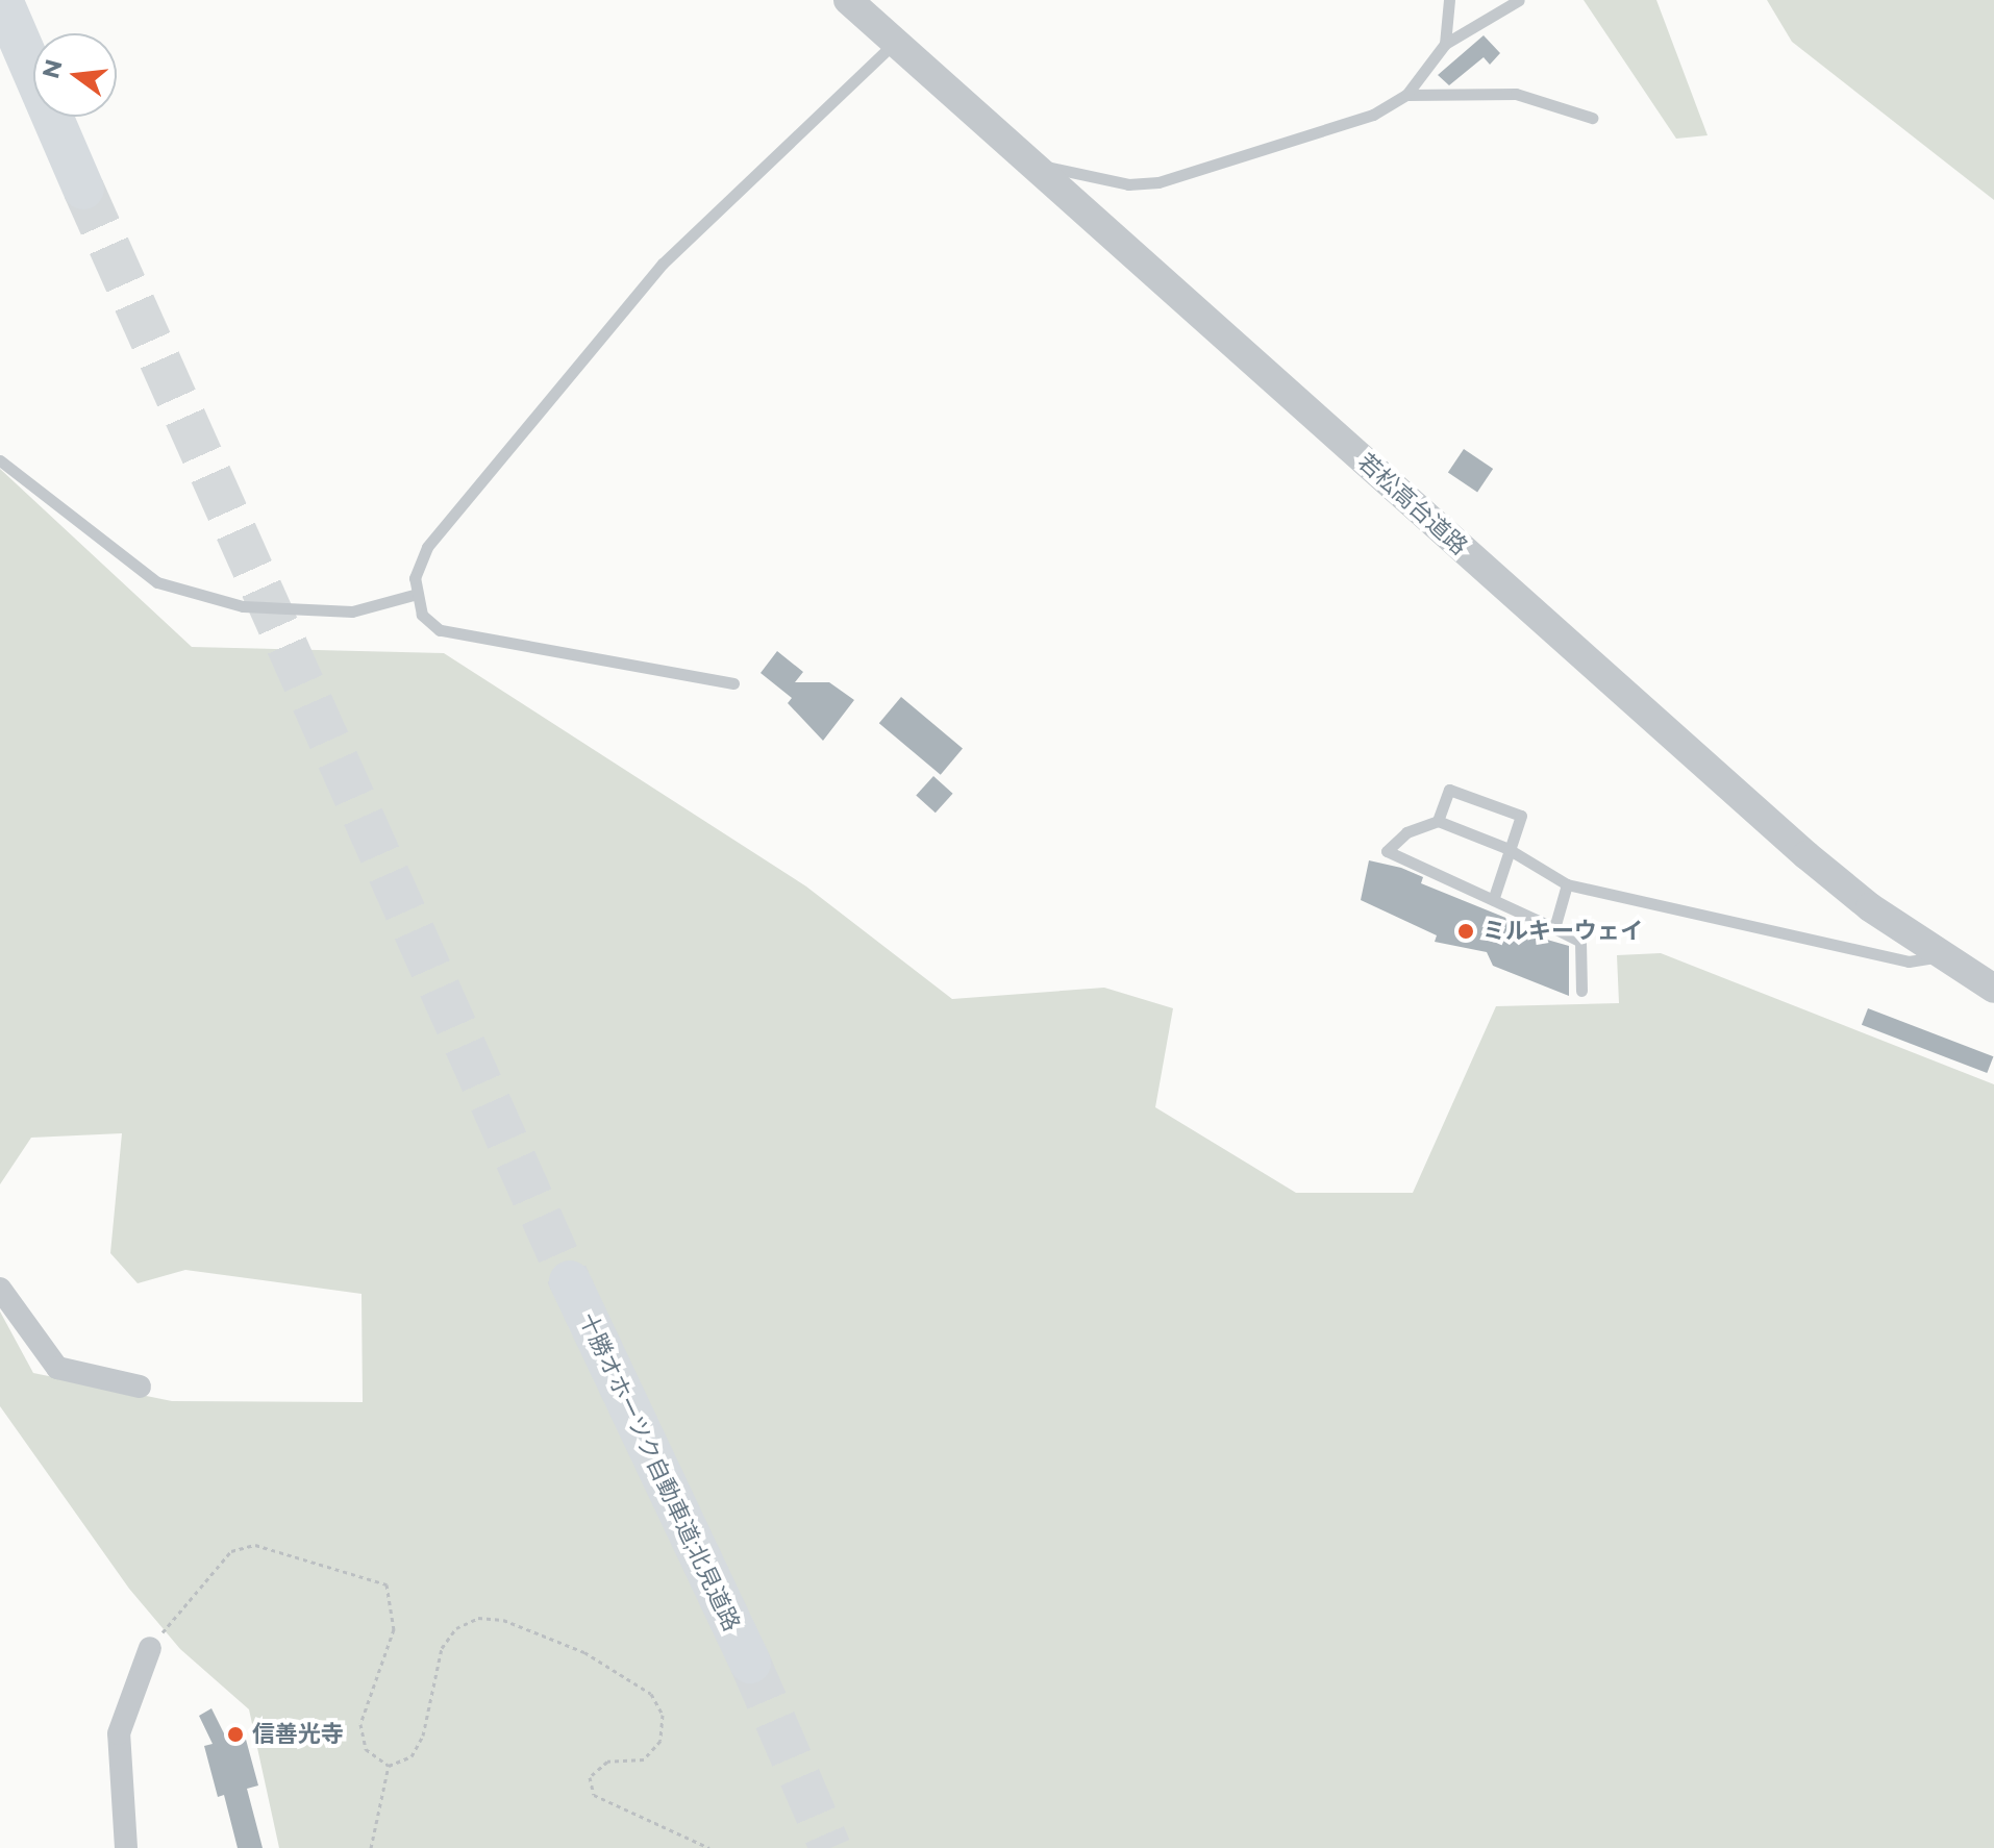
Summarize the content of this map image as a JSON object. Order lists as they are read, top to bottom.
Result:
{
  "streets": {
    "highway": ["十勝オホーツク自動車道;北見道路"],
    "street": ["若松高台道路"]
  },
  "places": ["ミルキーウェイ", "信善光寺"],
  "north": "left"
}
